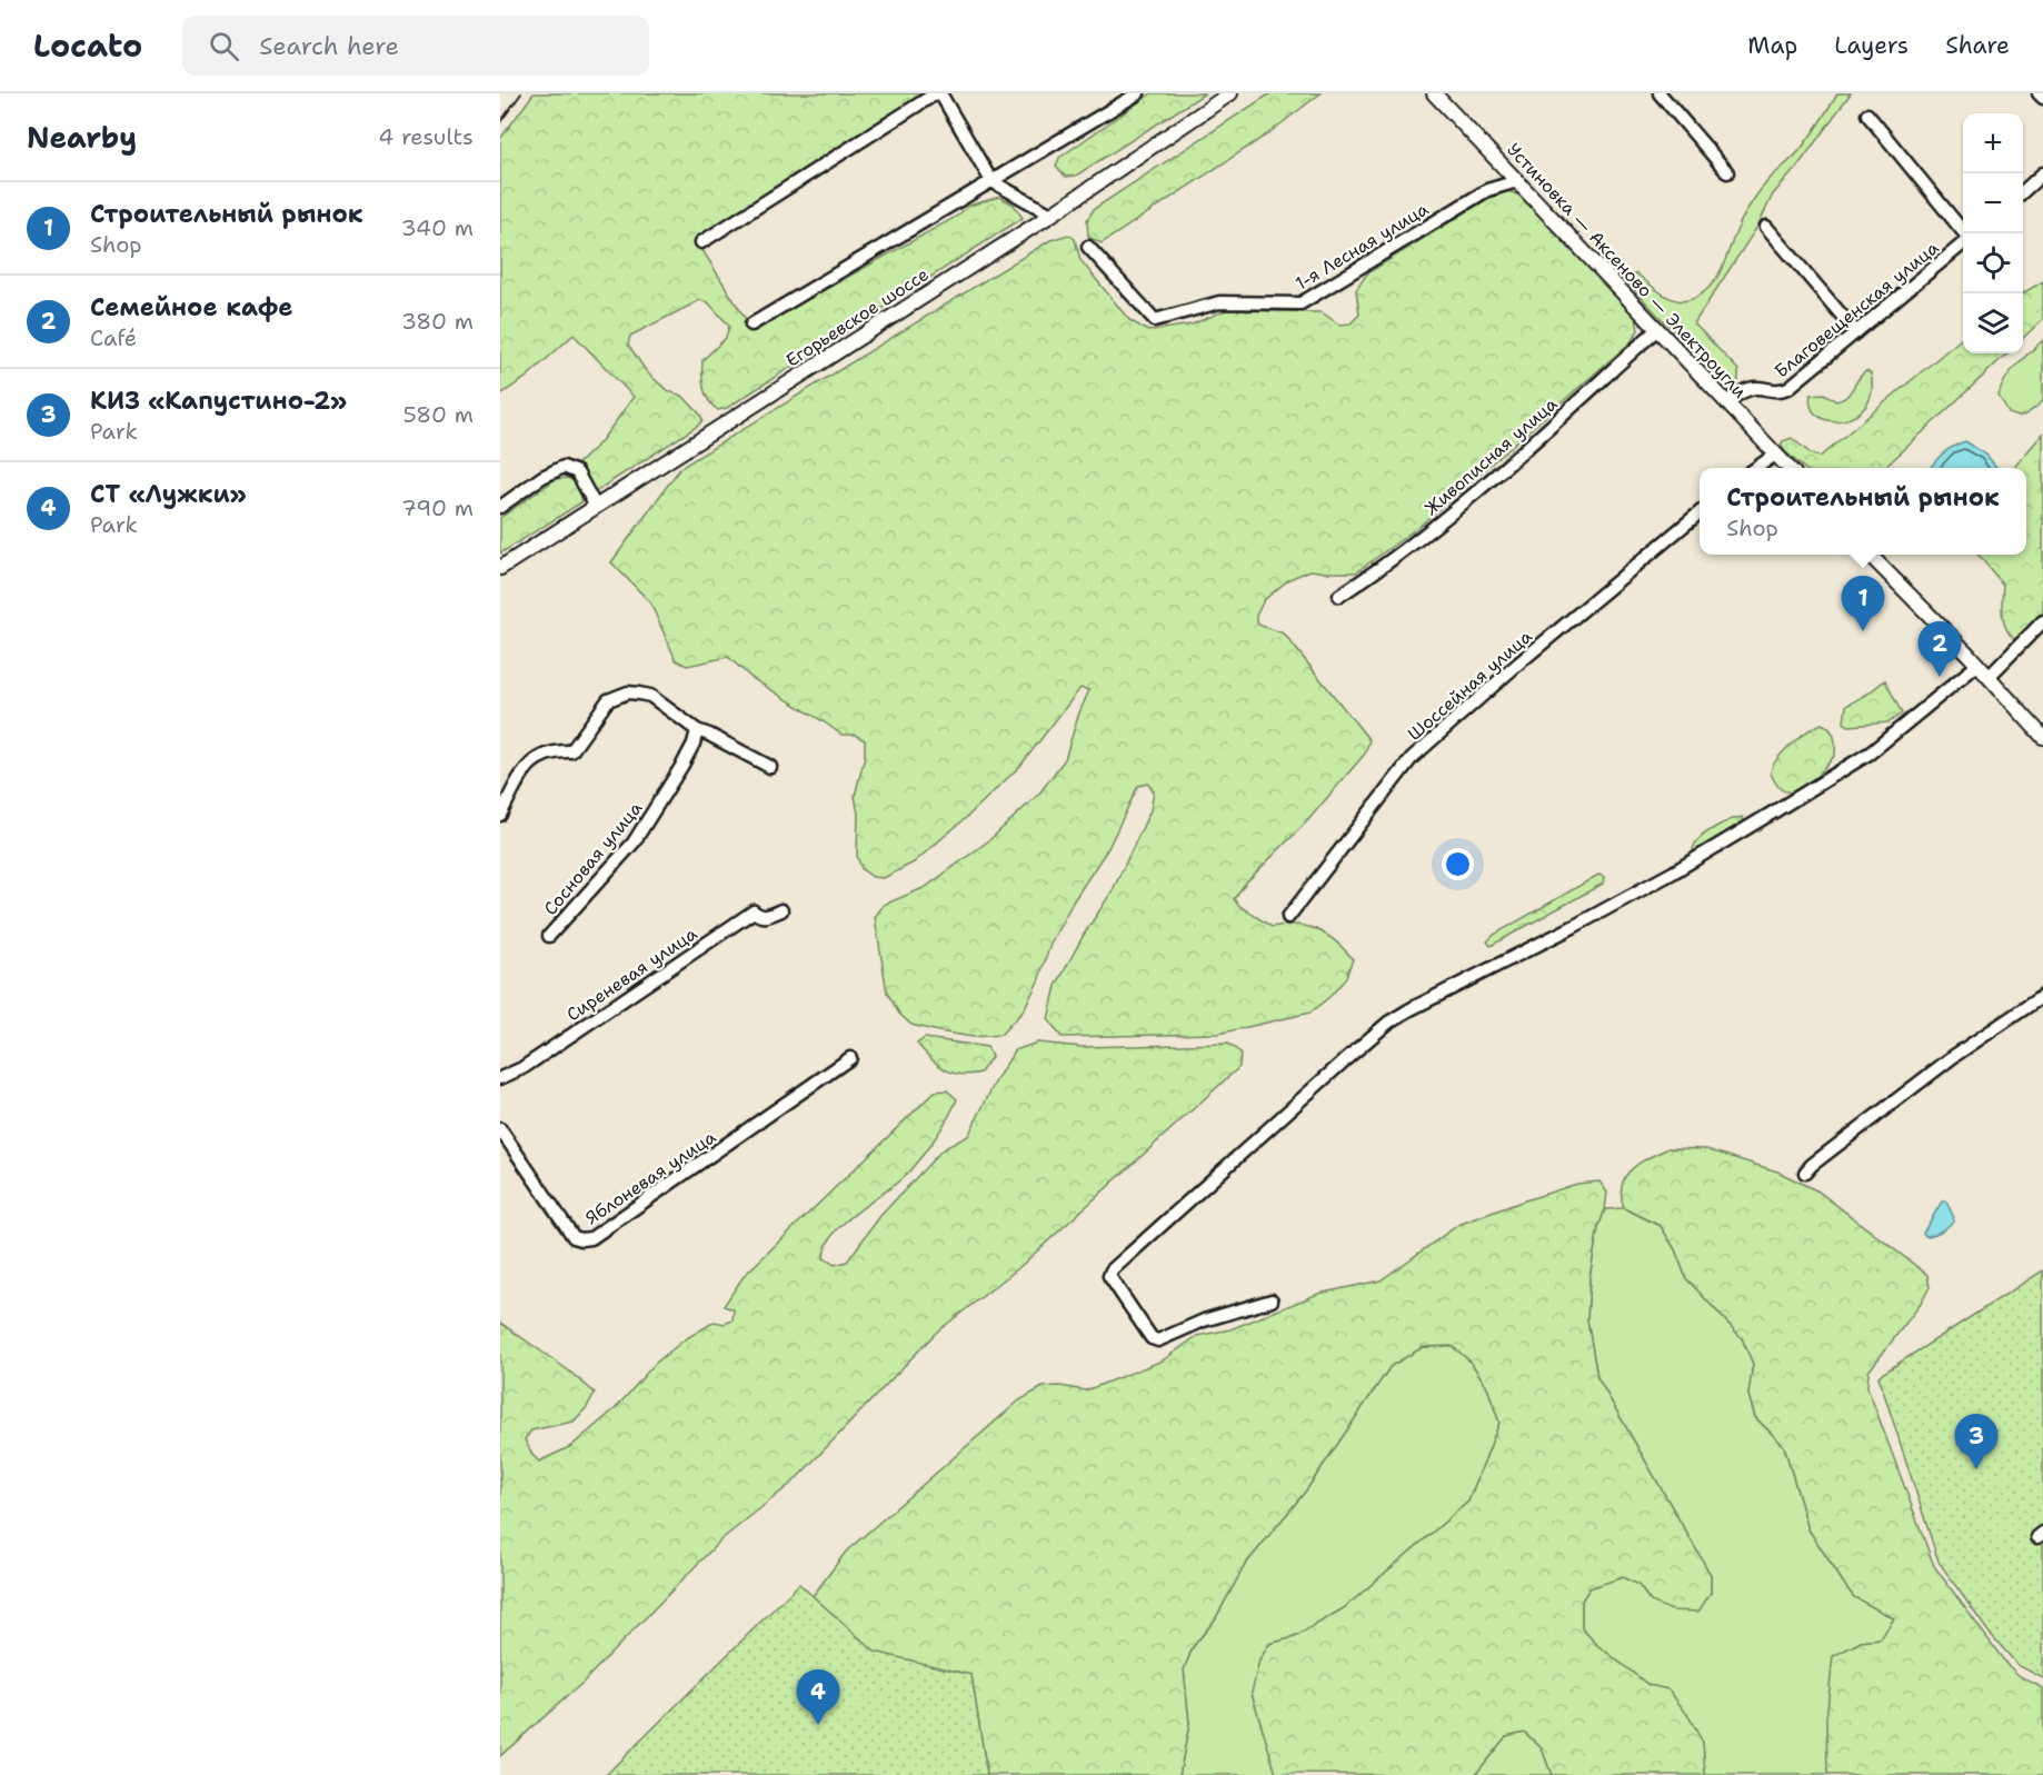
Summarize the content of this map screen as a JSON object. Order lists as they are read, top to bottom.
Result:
{
  "streets": {
    "main road": ["Устиновка — Аксеново — Электроугли", "Егорьевское шоссе"],
    "street": [
      "1-я Лесная улица",
      "Благовещенская улица",
      "Живописная улица",
      "Шоссейная улица",
      "Сосновая улица",
      "Сиреневая улица",
      "Яблоневая улица"
    ]
  },
  "crossings": [
    ["1-я Лесная улица", "Устиновка — Аксеново — Электроугли"],
    ["Устиновка — Аксеново — Электроугли", "Благовещенская улица"],
    ["Устиновка — Аксеново — Электроугли", "Живописная улица"]
  ],
  "page": {
    "header": "Locato",
    "search": "Search here",
    "nav": ["Map", "Layers", "Share"],
    "heading": ["Nearby", "4 results"],
    "map_buttons": ["+", "−"],
    "list": [
      {
        "mark": "1",
        "name": "Строительный рынок",
        "note": "Shop",
        "value": "340 m"
      },
      {
        "mark": "2",
        "name": "Семейное кафе",
        "note": "Café",
        "value": "380 m"
      },
      {
        "mark": "3",
        "name": "КИЗ «Капустино-2»",
        "note": "Park",
        "value": "580 m"
      },
      {
        "mark": "4",
        "name": "СТ «Лужки»",
        "note": "Park",
        "value": "790 m"
      }
    ],
    "popup": ["Строительный рынок", "Shop"],
    "pins": [
      "1",
      "2",
      "3",
      "4"
    ]
  }
}
